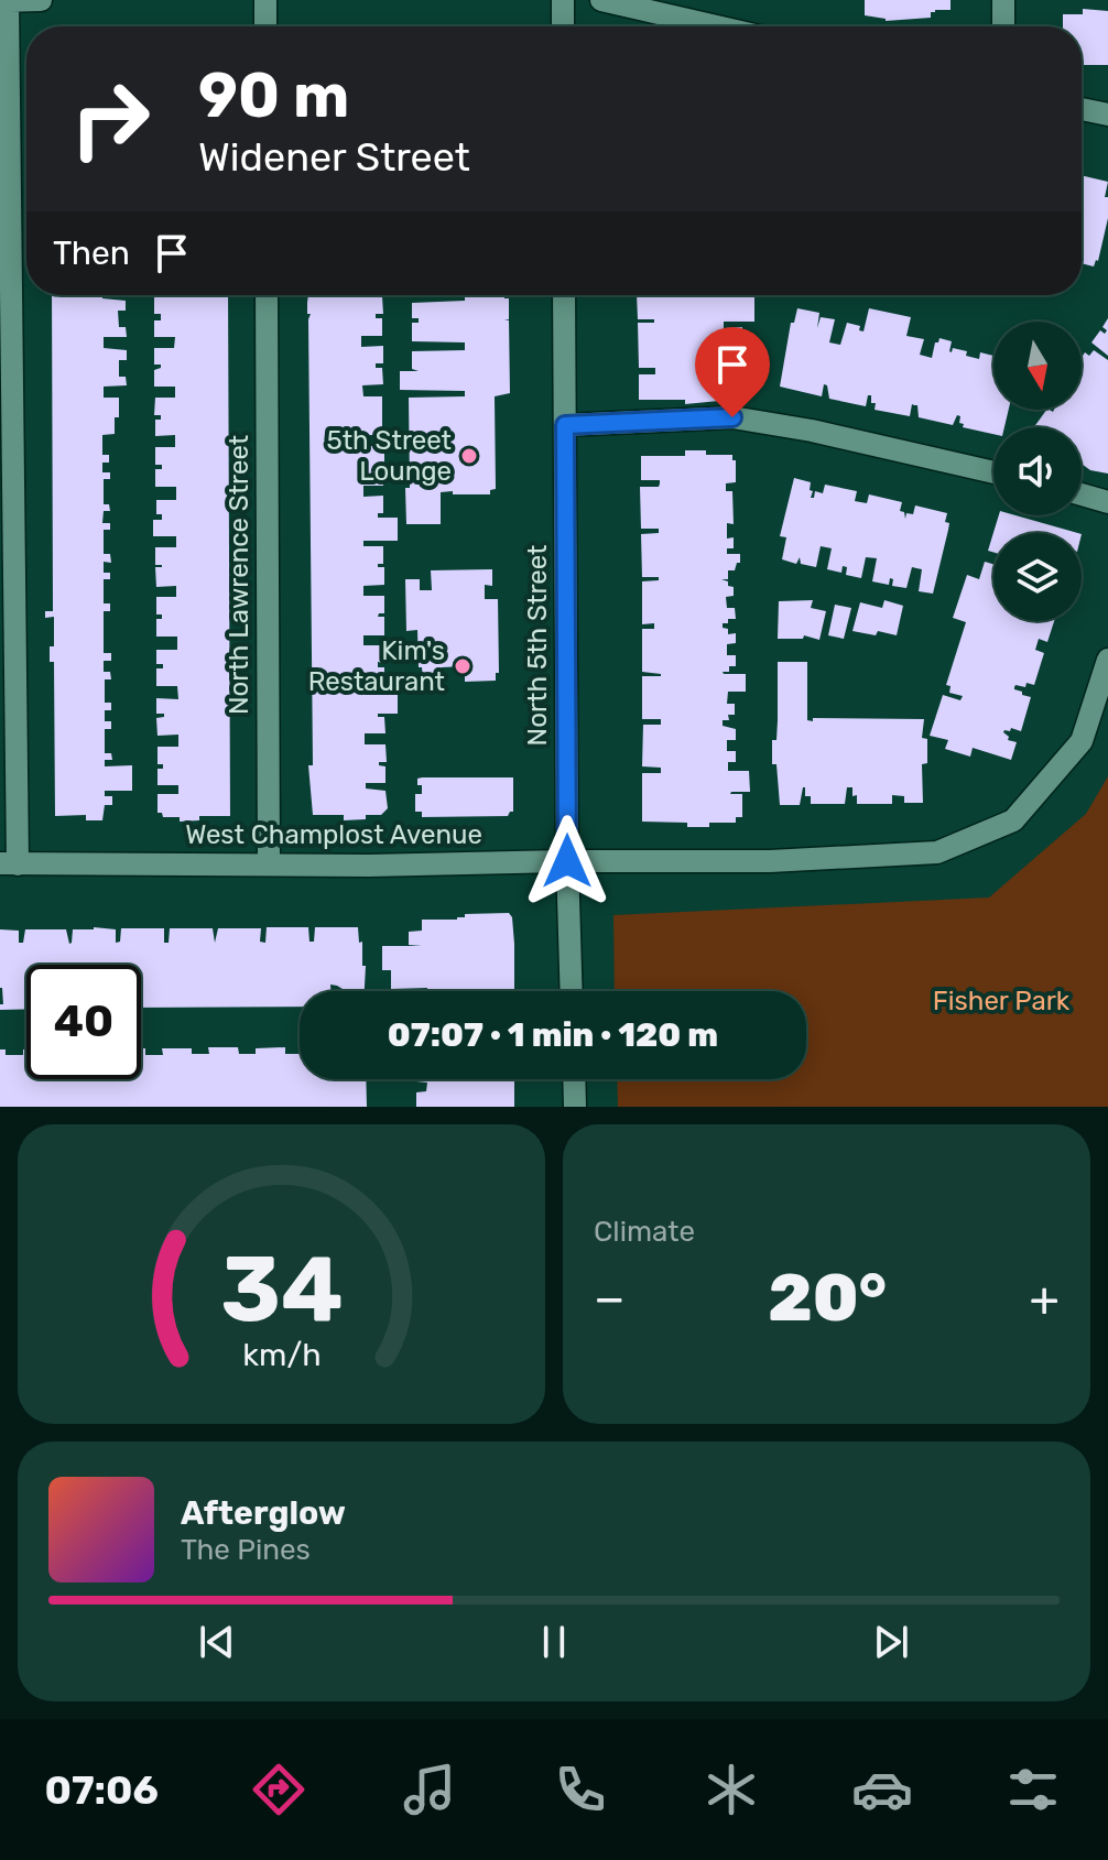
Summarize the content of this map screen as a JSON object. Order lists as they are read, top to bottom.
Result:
{
  "streets": {
    "street": ["North Lawrence Street", "North 5th Street", "West Champlost Avenue"]
  },
  "crossings": [
    ["North Lawrence Street", "West Champlost Avenue"],
    ["North 5th Street", "West Champlost Avenue"]
  ],
  "parks": ["Fisher Park"],
  "places": ["5th Street Lounge", "Kim's Restaurant"],
  "north": "bottom",
  "page": {
    "turn": ["90 m", "Widener Street"],
    "then": "Then",
    "limit": "40",
    "trip": "07:07 · 1 min · 120 m",
    "tile": "Climate",
    "heat": ["−", "20°", "+"],
    "song": ["Afterglow", "The Pines"],
    "tabs": "07:06",
    "gauge": ["34", "km/h"]
  }
}
